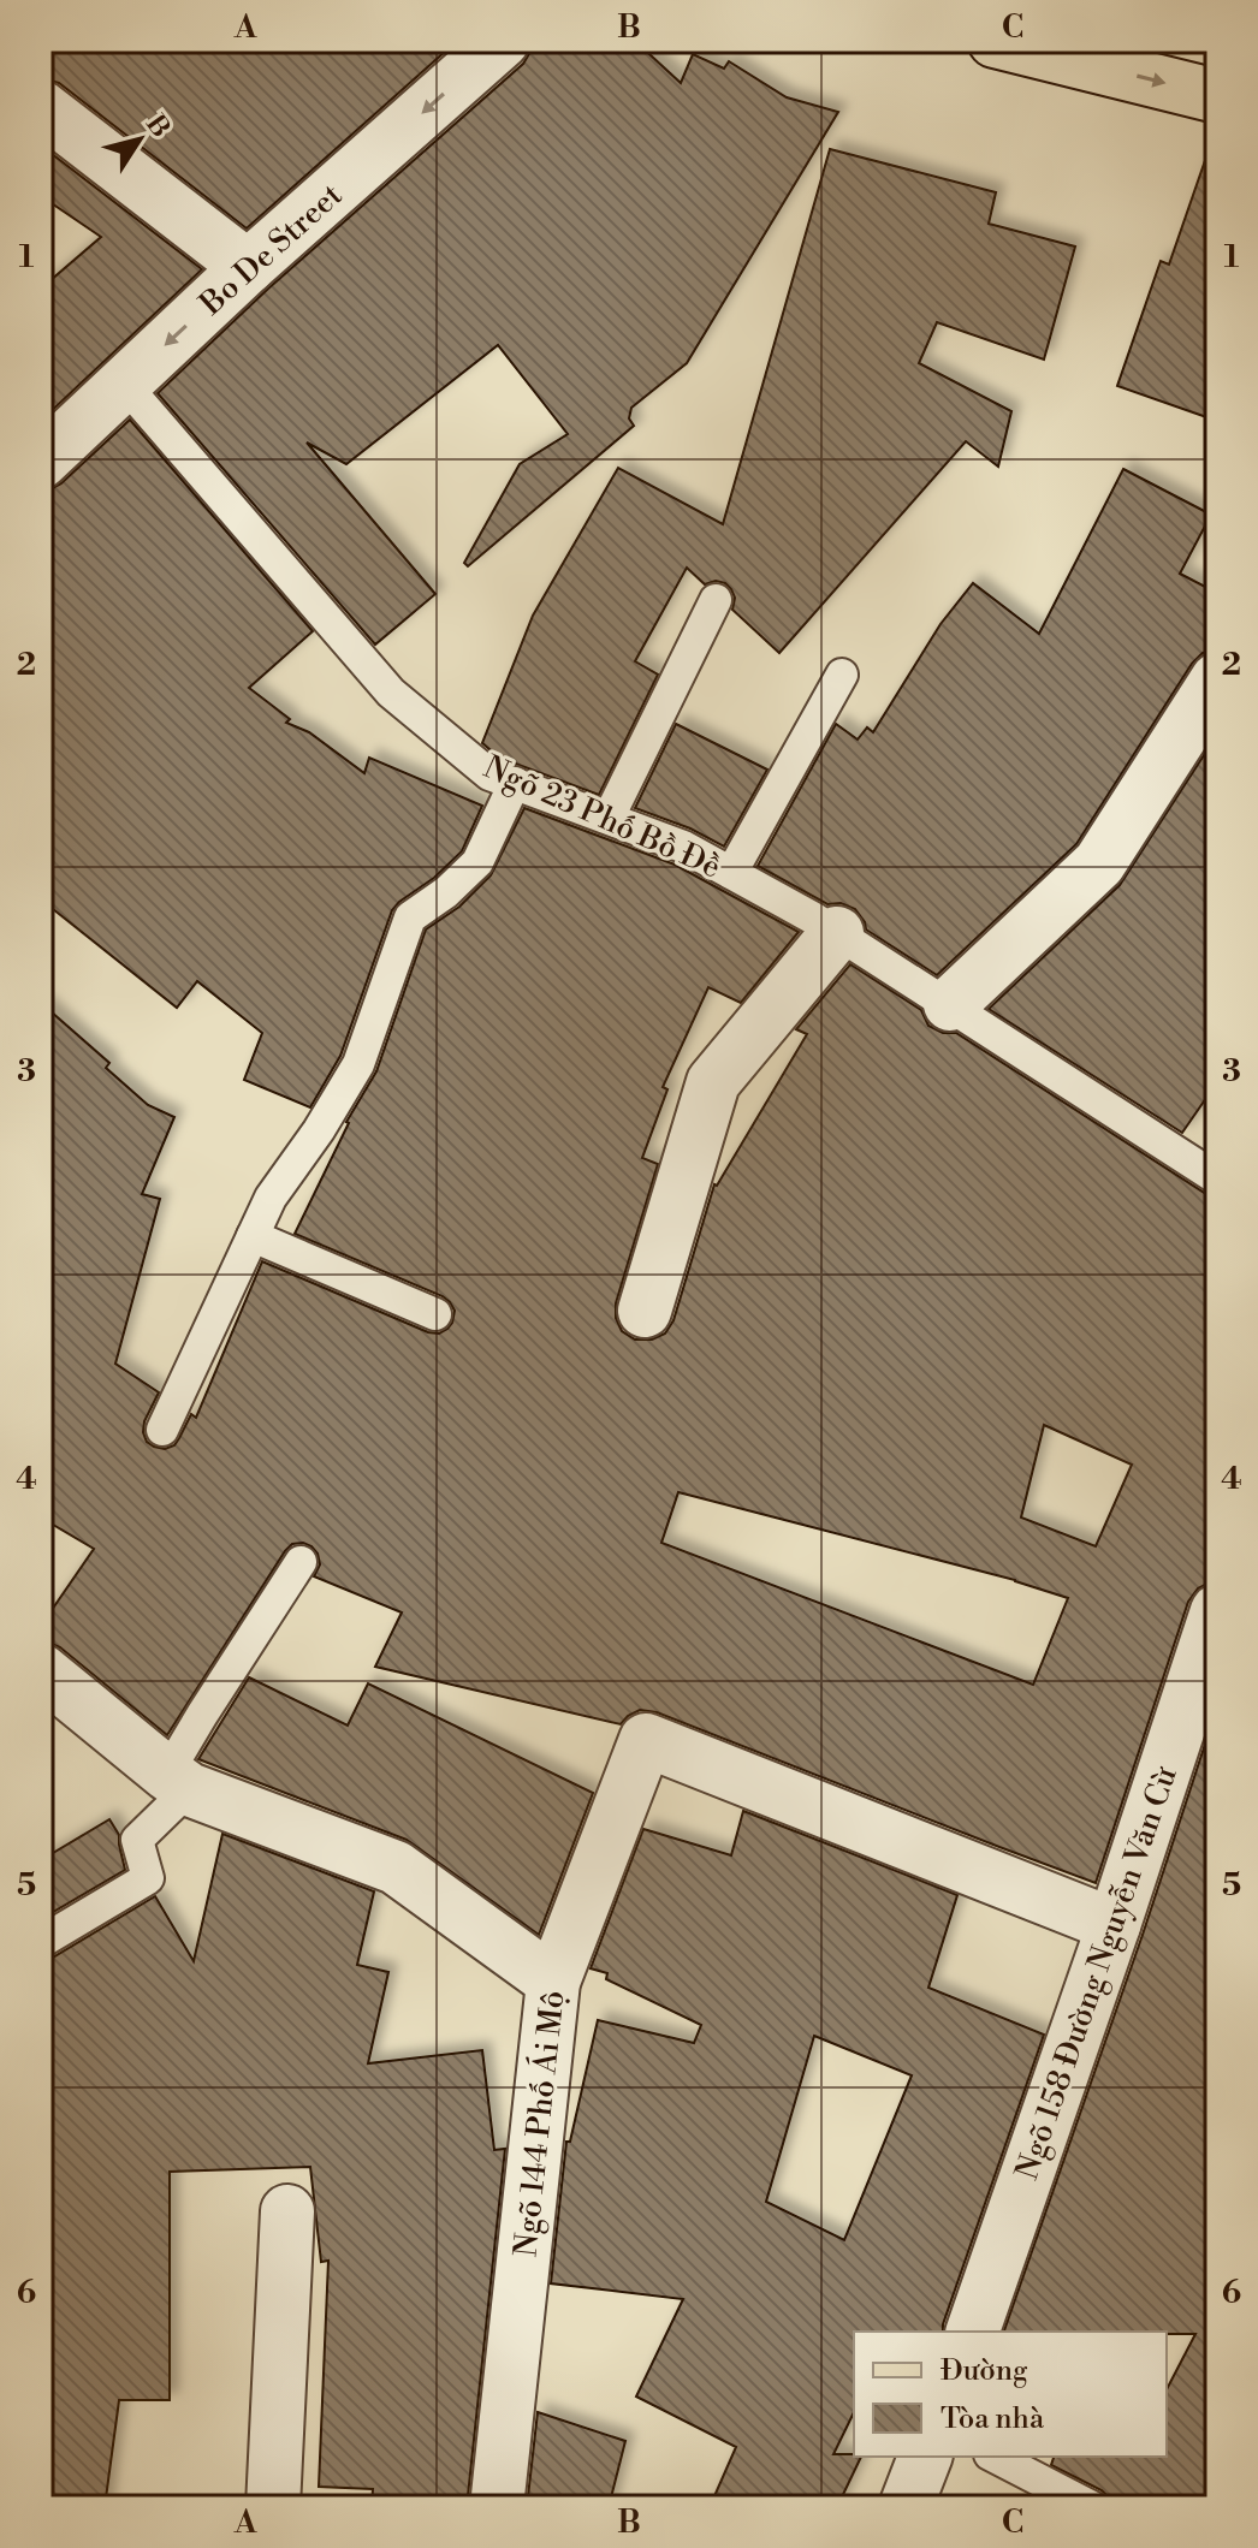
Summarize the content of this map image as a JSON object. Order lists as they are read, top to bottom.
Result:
{
  "streets": {
    "street": ["Bo De Street", "Ngõ 158 Đường Nguyễn Văn Cừ", "Ngõ 144 Phố Ái Mộ"],
    "lane": ["Ngõ 23 Phố Bồ Đề"]
  },
  "crossings": [
    ["Bo De Street", "Ngõ 23 Phố Bồ Đề"],
    ["Ngõ 158 Đường Nguyễn Văn Cừ", "Ngõ 144 Phố Ái Mộ"]
  ],
  "one_way": ["Bo De Street"],
  "legend": ["Đường", "Tòa nhà"],
  "north": "top right",
  "grid": {
    "columns": ["A", "B", "C"],
    "rows": [
      "1",
      "2",
      "3",
      "4",
      "5",
      "6"
    ]
  }
}
